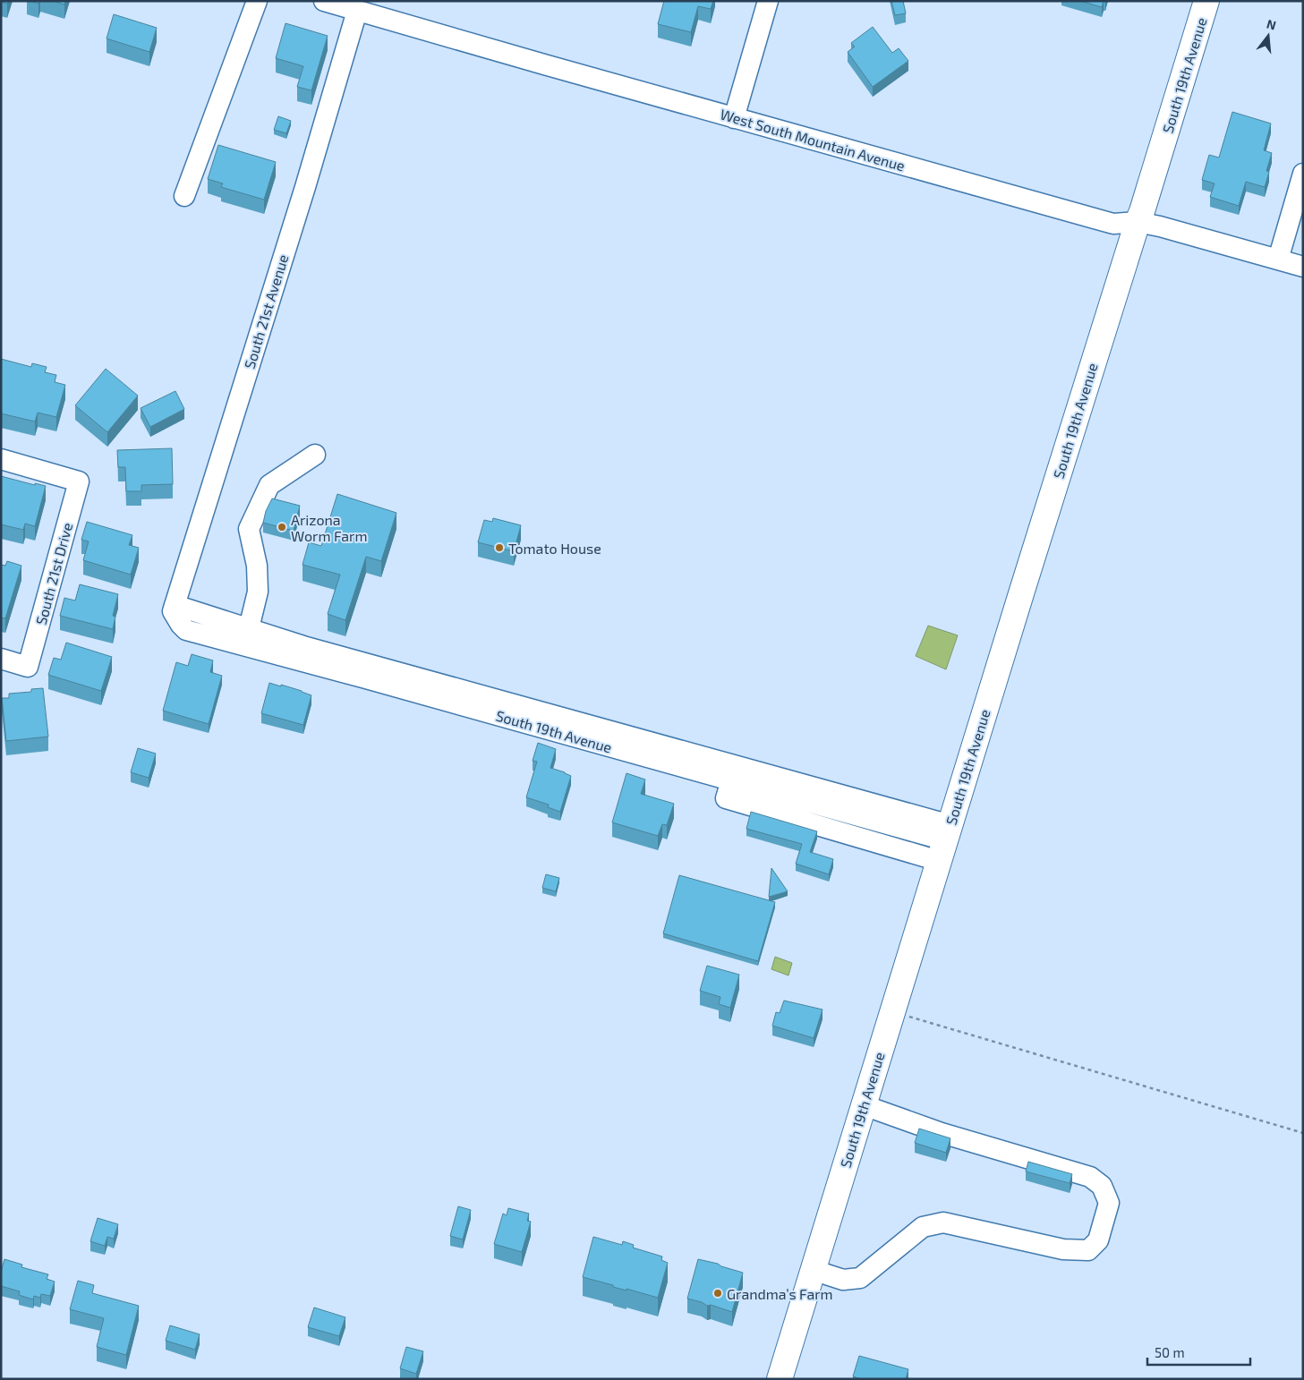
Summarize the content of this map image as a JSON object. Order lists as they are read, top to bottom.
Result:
{
  "streets": {
    "main road": ["South 19th Avenue"],
    "street": ["West South Mountain Avenue", "South 21st Avenue", "South 21st Drive"]
  },
  "crossings": [
    ["South 19th Avenue", "West South Mountain Avenue"],
    ["South 19th Avenue", "South 21st Avenue"],
    ["West South Mountain Avenue", "South 21st Avenue"]
  ],
  "places": ["Arizona Worm Farm", "Tomato House", "Grandma’s Farm"],
  "scale_bar": "50 m",
  "north": "top"
}
